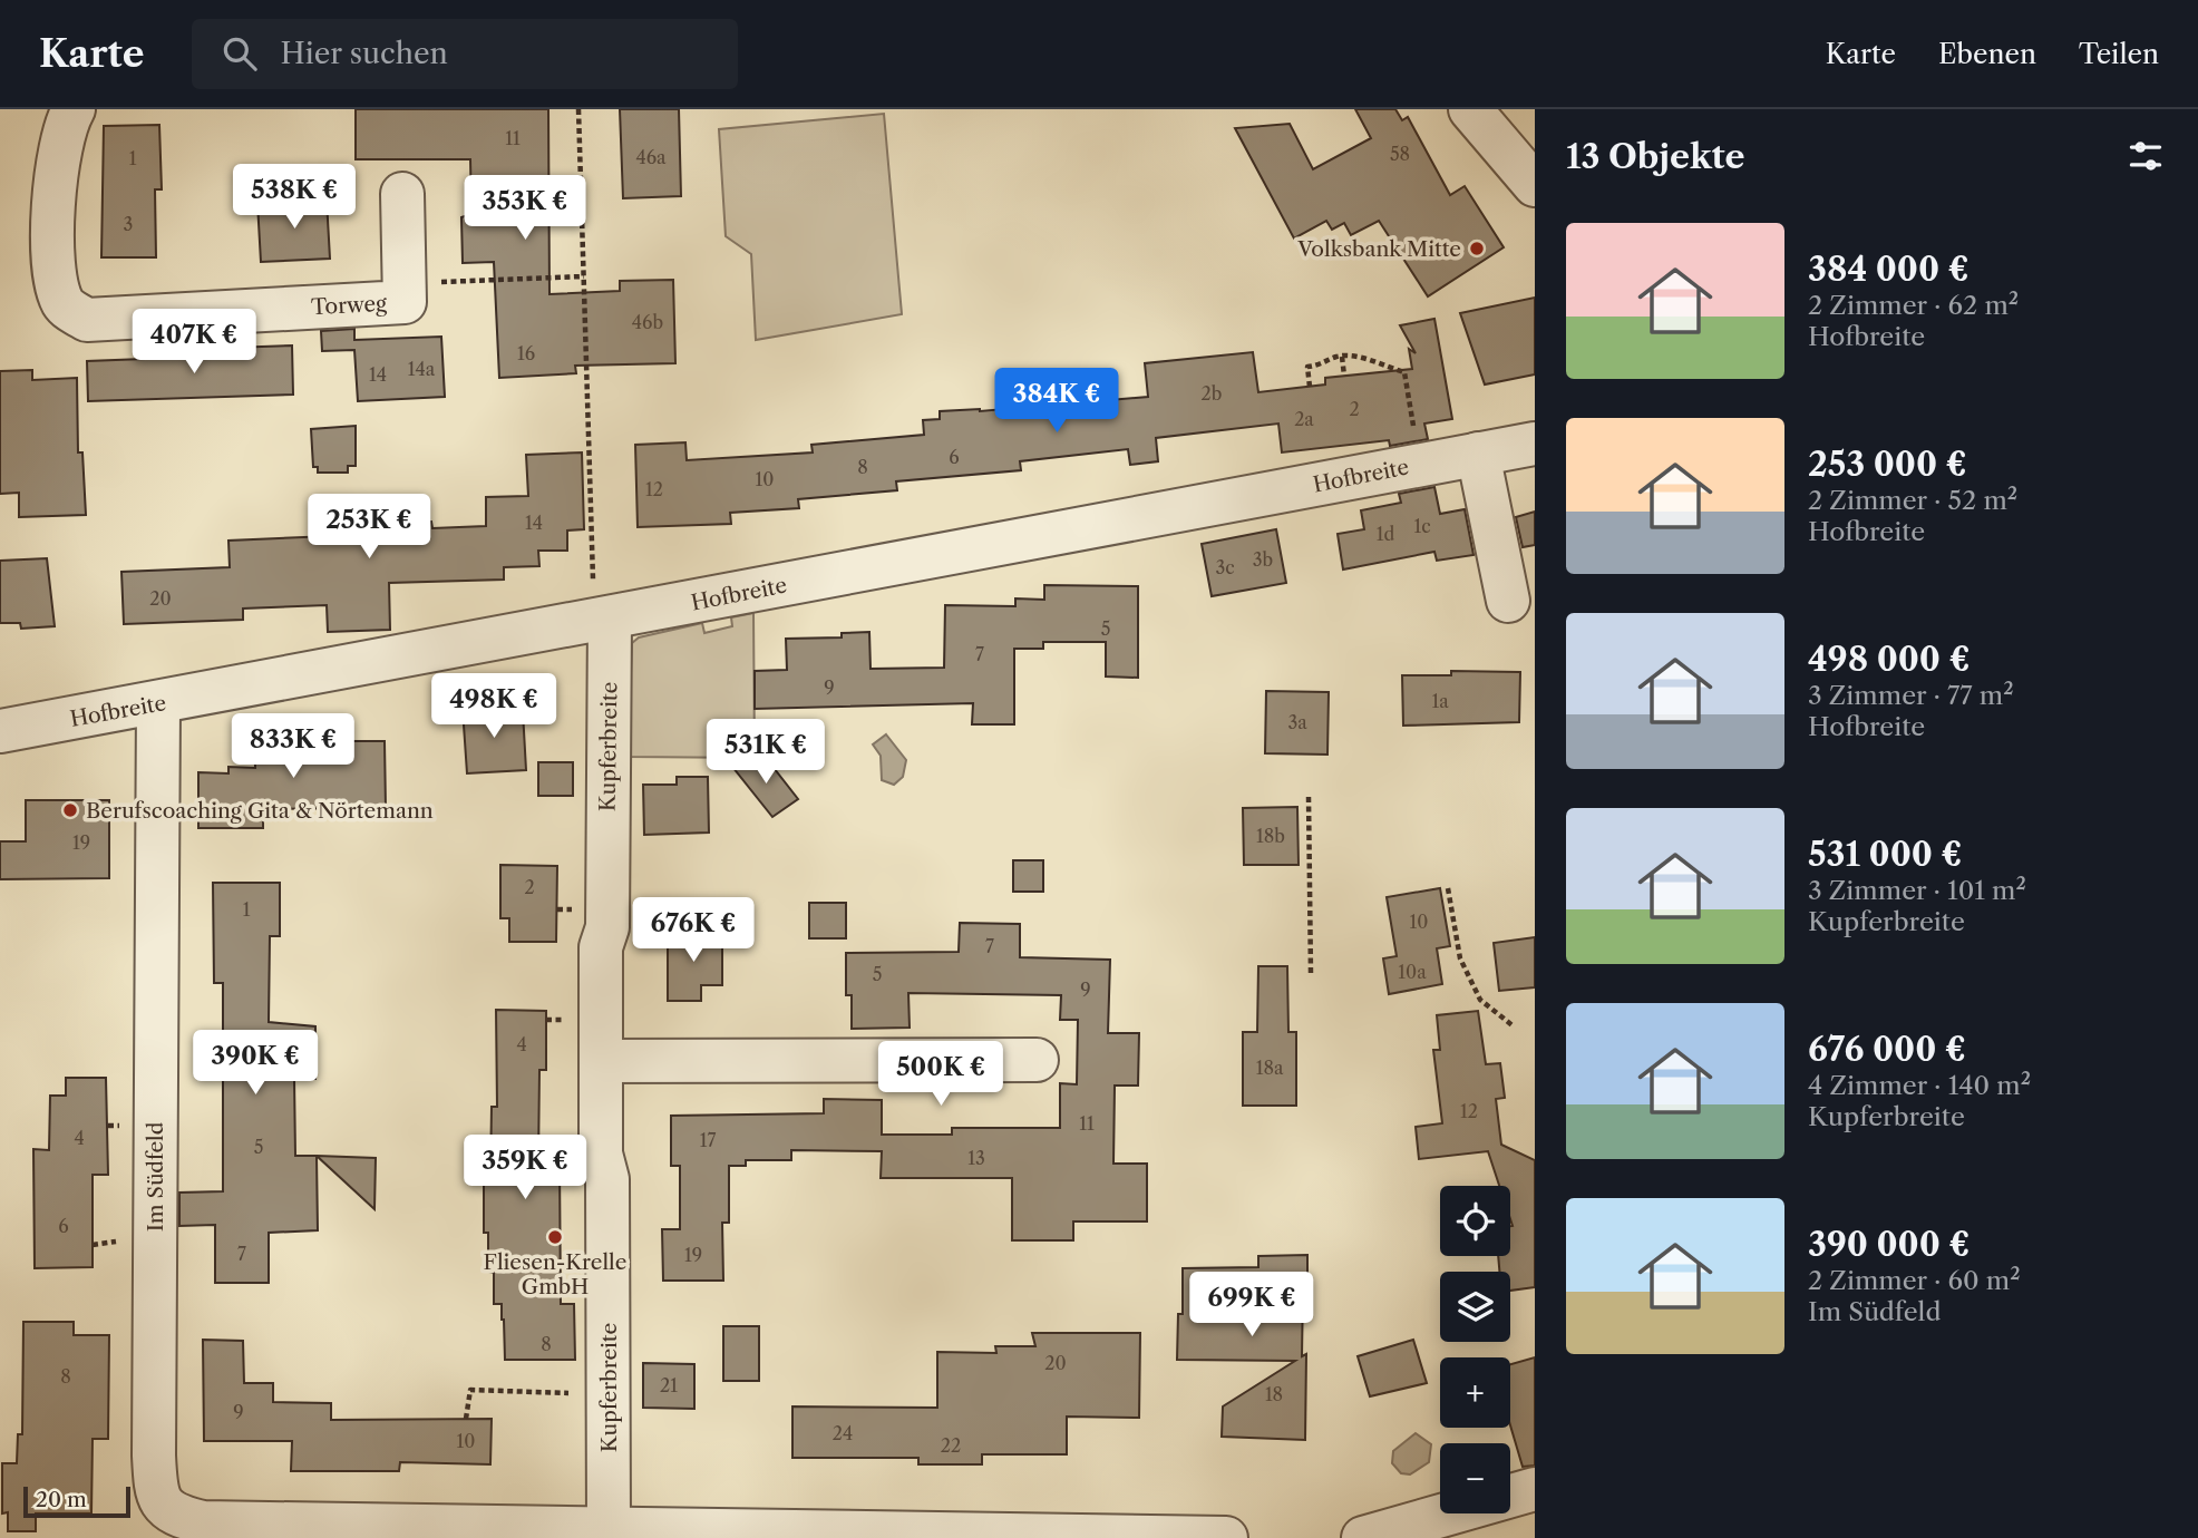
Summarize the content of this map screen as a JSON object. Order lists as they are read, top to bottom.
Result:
{
  "streets": {
    "street": [
      "Torweg",
      "Hofbreite",
      "Kupferbreite",
      "Im Südfeld"
    ]
  },
  "crossings": [
    ["Hofbreite", "Kupferbreite"],
    ["Hofbreite", "Im Südfeld"],
    ["Kupferbreite", "Im Südfeld"]
  ],
  "places": ["Volksbank Mitte", "Berufscoaching Gita & Nörtemann", "Fliesen-Krelle GmbH"],
  "house_numbers": [
    "11",
    "58",
    "46a",
    "1",
    "3",
    "46b",
    "16",
    "14a",
    "14",
    "2b",
    "2",
    "2a",
    "6",
    "8",
    "10",
    "12",
    "14",
    "1c",
    "1d",
    "3b",
    "3c",
    "20",
    "5",
    "7",
    "9",
    "1a",
    "3a",
    "18b",
    "19",
    "2",
    "1",
    "10",
    "7",
    "10a",
    "5",
    "9",
    "4",
    "18a",
    "12",
    "11",
    "4",
    "17",
    "5",
    "13",
    "6",
    "7",
    "19",
    "8",
    "20",
    "8",
    "21",
    "18",
    "9",
    "24",
    "10",
    "22"
  ],
  "scale_bar": "20 m",
  "page": {
    "header": "Karte",
    "search": "Hier suchen",
    "nav": ["Karte", "Ebenen", "Teilen"],
    "heading": "13 Objekte",
    "price": [
      "538K €",
      "353K €",
      "407K €",
      "384K €",
      "253K €",
      "498K €",
      "833K €",
      "531K €",
      "676K €",
      "390K €",
      "500K €",
      "359K €",
      "699K €"
    ],
    "list": [
      {
        "name": "384 000 €",
        "note": "2 Zimmer · 62 m² · Hofbreite"
      },
      {
        "name": "253 000 €",
        "note": "2 Zimmer · 52 m² · Hofbreite"
      },
      {
        "name": "498 000 €",
        "note": "3 Zimmer · 77 m² · Hofbreite"
      },
      {
        "name": "531 000 €",
        "note": "3 Zimmer · 101 m² · Kupferbreite"
      },
      {
        "name": "676 000 €",
        "note": "4 Zimmer · 140 m² · Kupferbreite"
      },
      {
        "name": "390 000 €",
        "note": "2 Zimmer · 60 m² · Im Südfeld"
      }
    ],
    "map_buttons": ["+", "−"],
    "scale": "20 m"
  }
}
